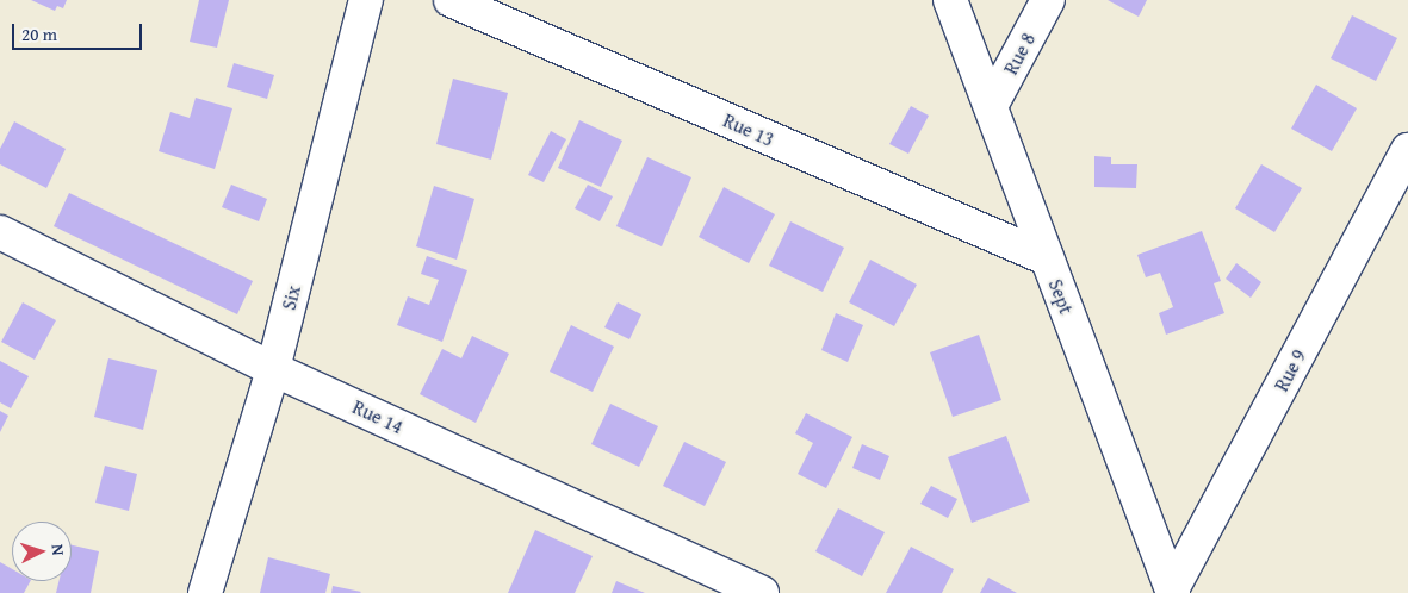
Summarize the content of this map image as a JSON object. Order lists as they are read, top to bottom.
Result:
{
  "streets": {
    "street": [
      "Rue 8",
      "Rue 13",
      "Sept",
      "Six",
      "Rue 9",
      "Rue 14"
    ]
  },
  "crossings": [
    ["Rue 8", "Sept"],
    ["Rue 13", "Sept"],
    ["Sept", "Rue 9"],
    ["Six", "Rue 14"]
  ],
  "scale_bar": "20 m",
  "north": "right"
}
